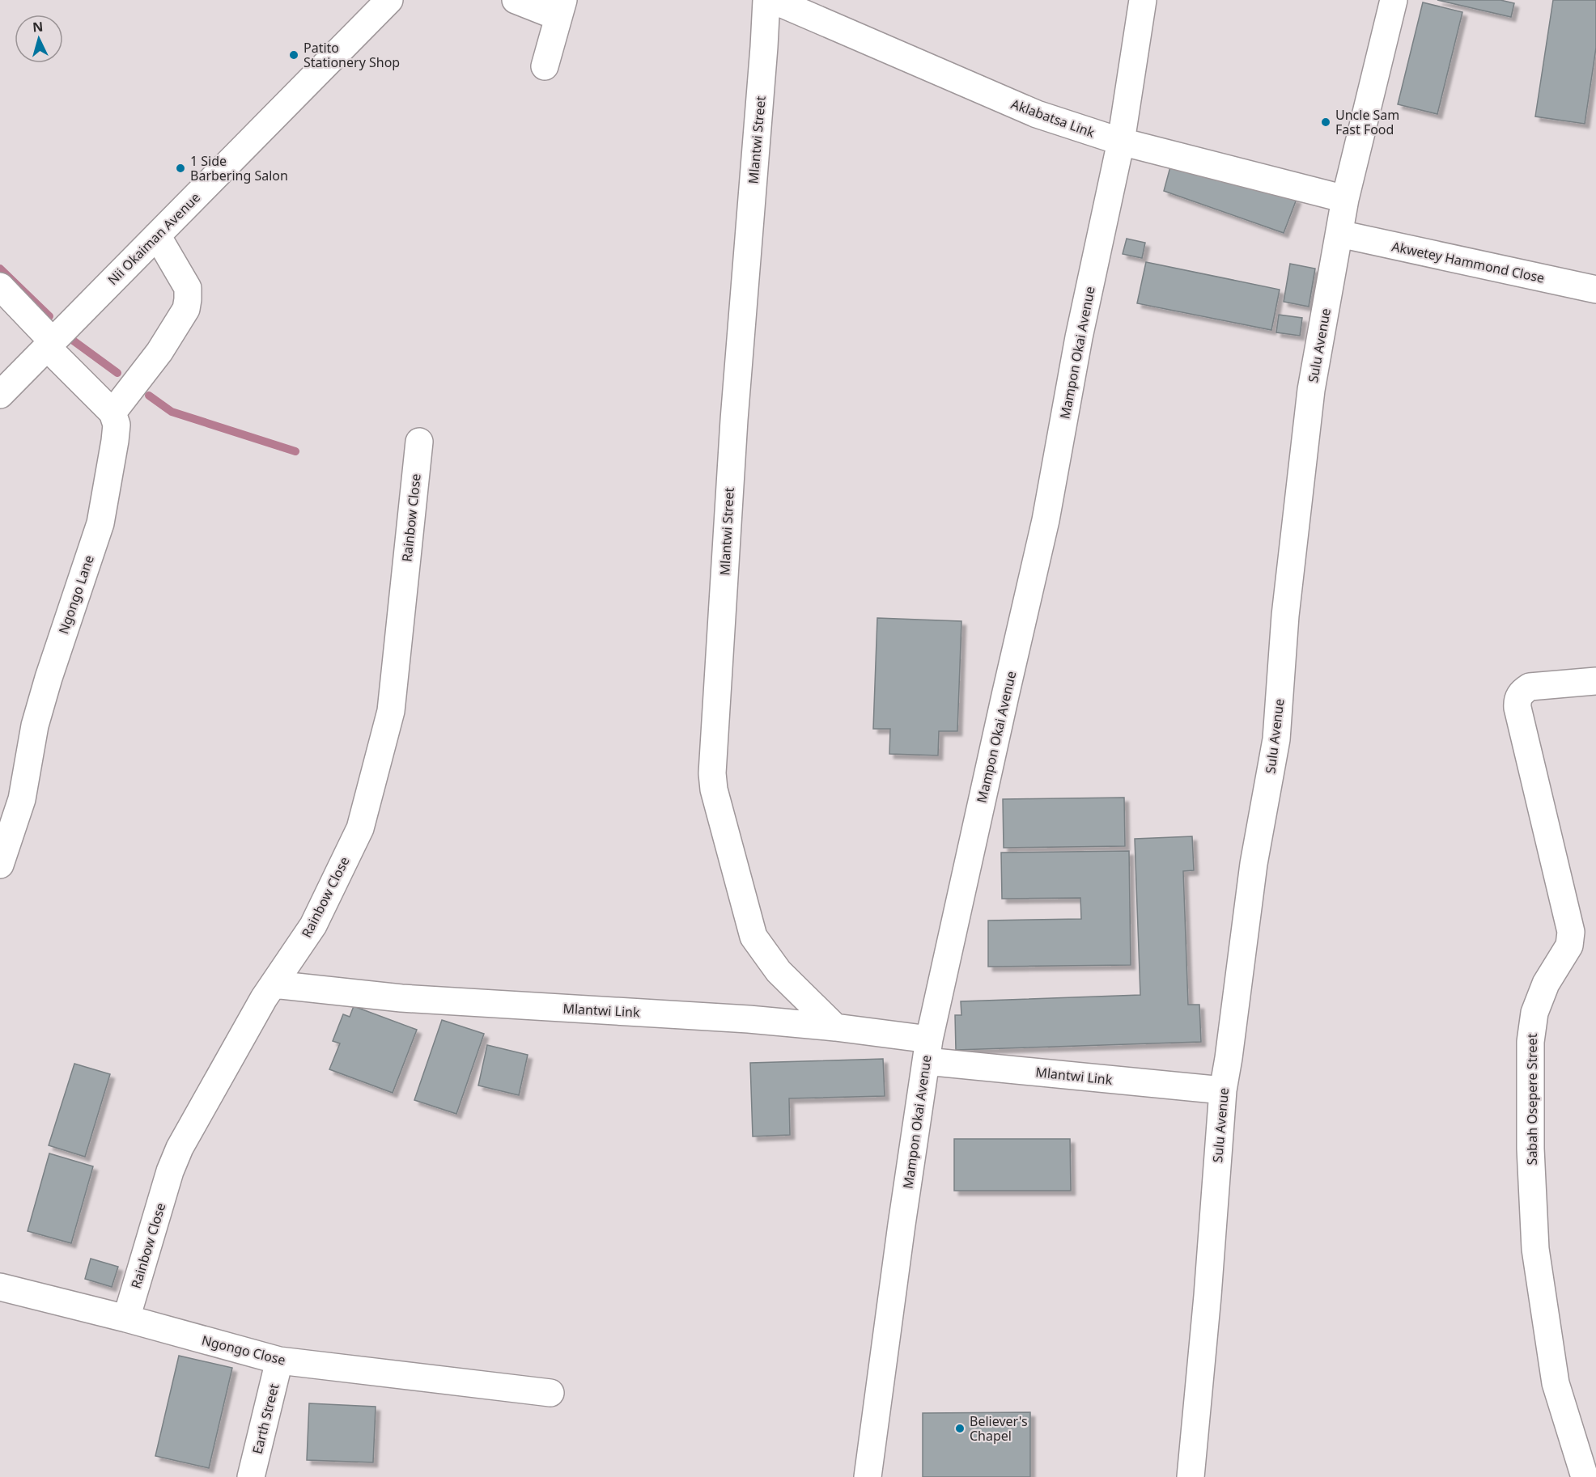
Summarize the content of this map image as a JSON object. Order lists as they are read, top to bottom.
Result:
{
  "streets": {
    "street": [
      "Aklabatsa Link",
      "Mlantwi Street",
      "Nii Okaiman Avenue",
      "Akwetey Hammond Close",
      "Sulu Avenue",
      "Mampon Okai Avenue",
      "Rainbow Close",
      "Ngongo Lane",
      "Mlantwi Link",
      "Sabah Osepere Street",
      "Ngongo Close",
      "Earth Street"
    ]
  },
  "crossings": [
    ["Aklabatsa Link", "Sulu Avenue"],
    ["Aklabatsa Link", "Mampon Okai Avenue"],
    ["Mlantwi Street", "Mlantwi Link"],
    ["Akwetey Hammond Close", "Sulu Avenue"],
    ["Sulu Avenue", "Mlantwi Link"],
    ["Mampon Okai Avenue", "Mlantwi Link"],
    ["Rainbow Close", "Mlantwi Link"],
    ["Rainbow Close", "Ngongo Close"],
    ["Ngongo Close", "Earth Street"]
  ],
  "places": [
    "Patito Stationery Shop",
    "Uncle Sam Fast Food",
    "1 Side Barbering Salon",
    "Believer's Chapel"
  ],
  "north": "top"
}
